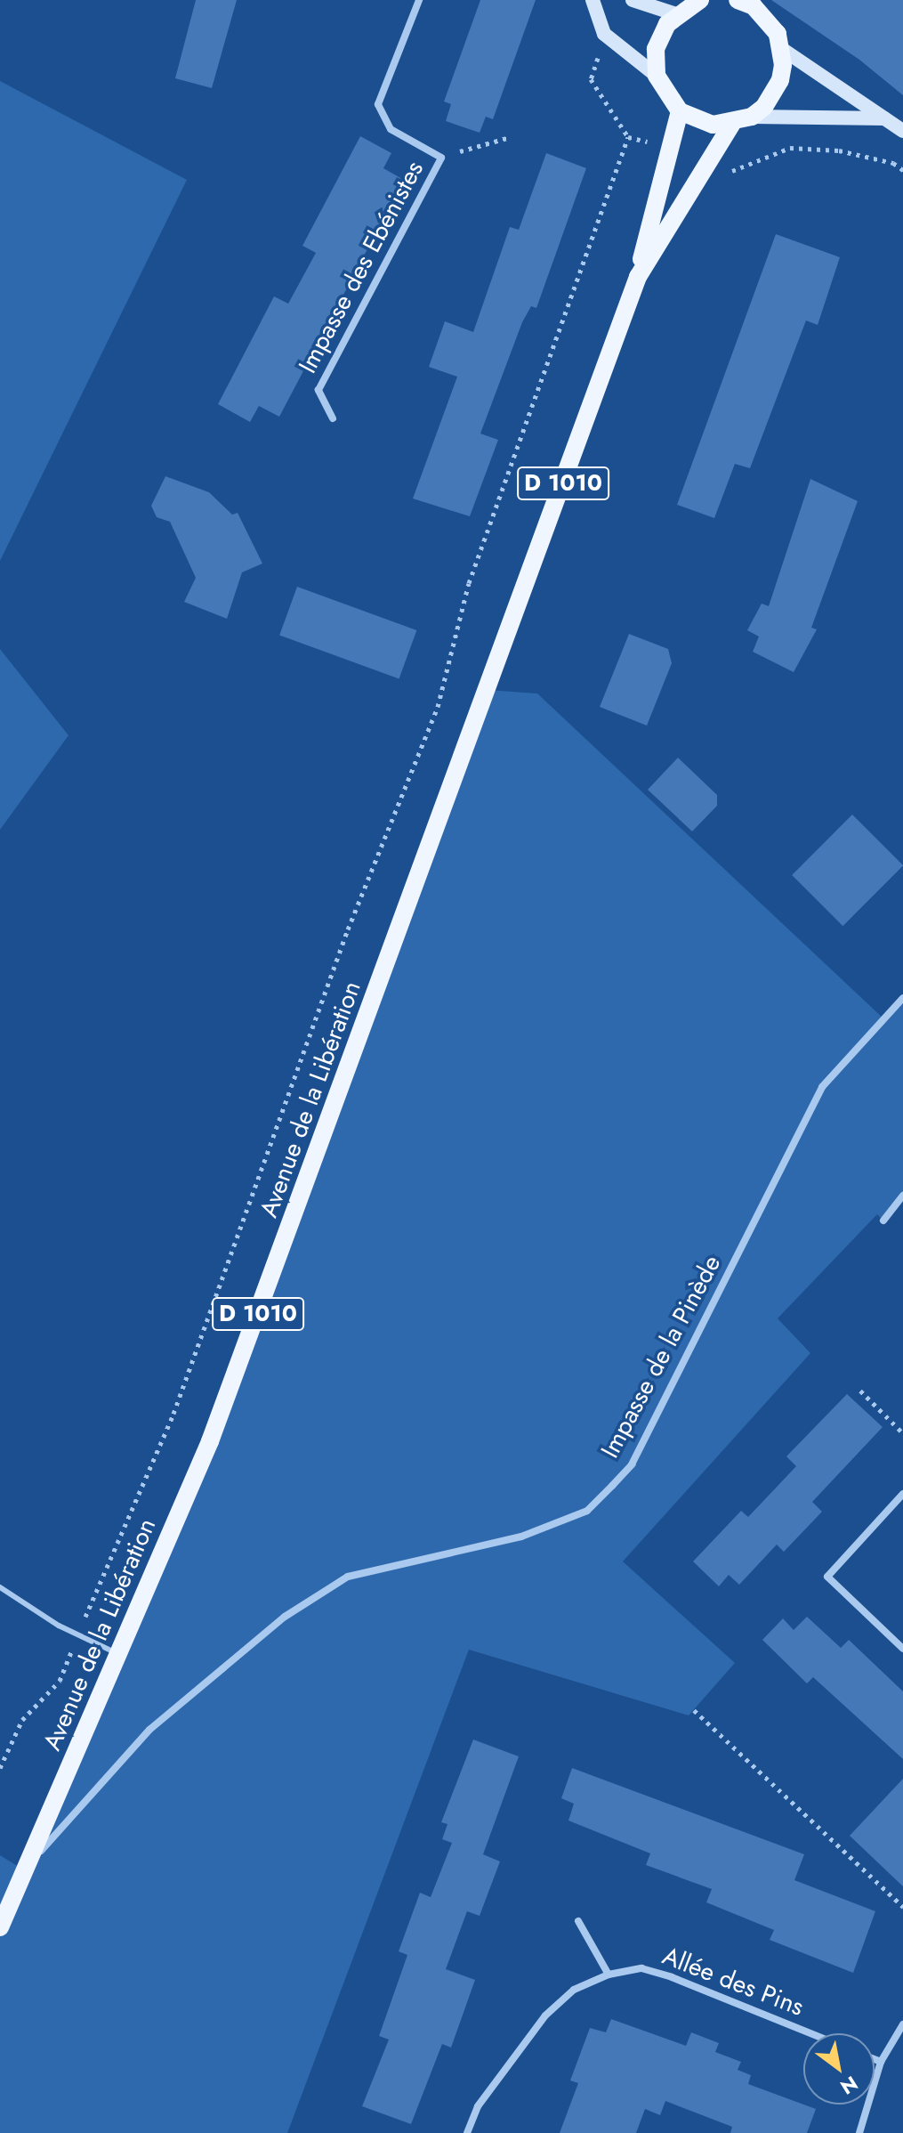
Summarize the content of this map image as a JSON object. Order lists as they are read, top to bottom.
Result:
{
  "streets": {
    "main road": ["D 1010", "Avenue de la Libération"],
    "street": ["Impasse des Ebénistes", "Impasse de la Pinède", "Allée des Pins"]
  },
  "crossings": [
    ["Avenue de la Libération", "Impasse de la Pinède"]
  ],
  "north": "bottom right"
}
